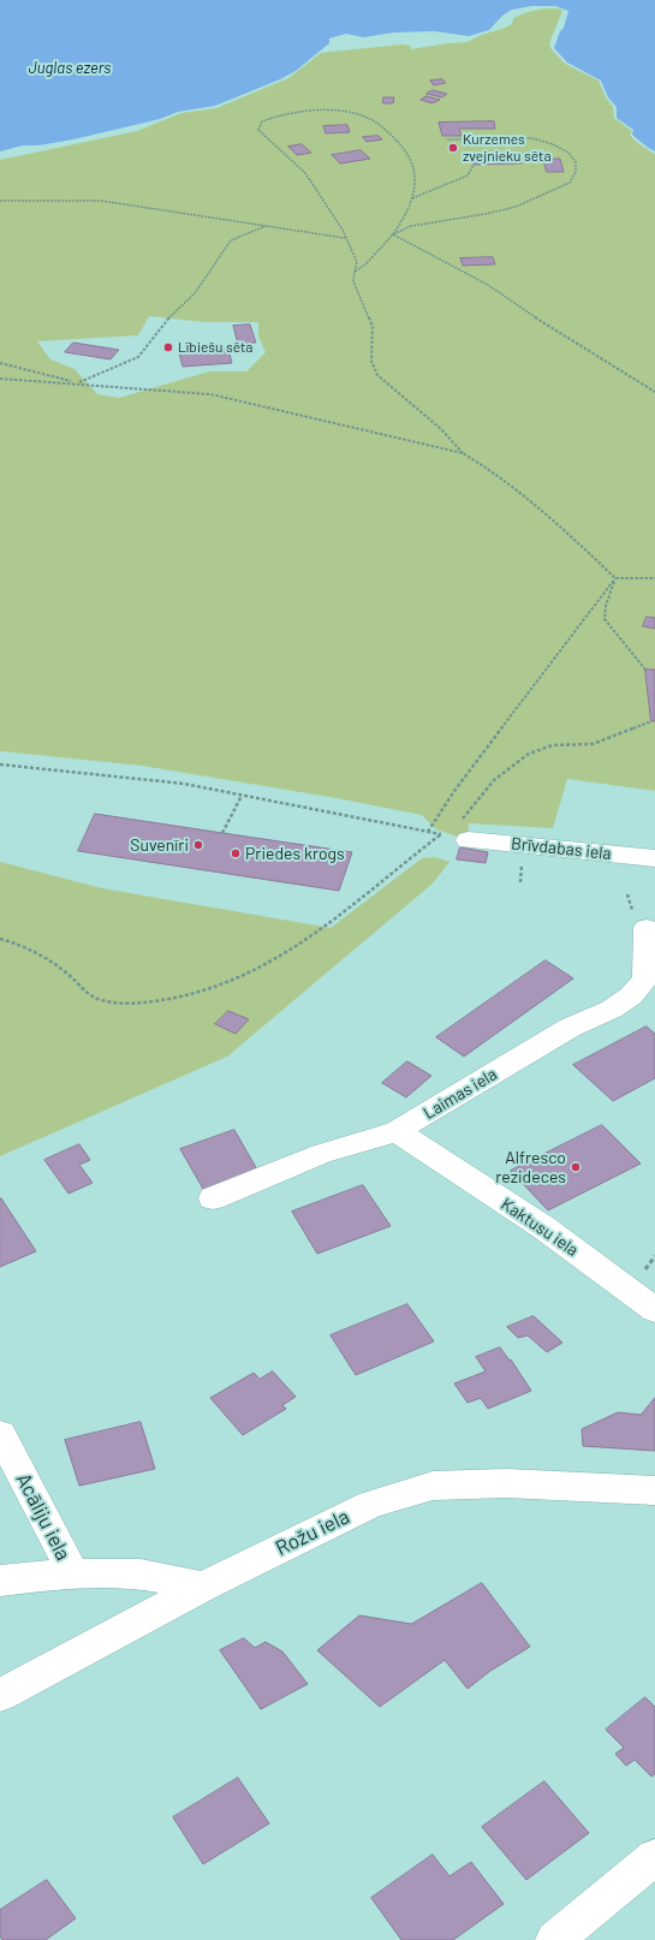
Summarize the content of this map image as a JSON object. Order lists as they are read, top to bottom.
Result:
{
  "streets": {
    "street": [
      "Brīvdabas iela",
      "Laimas iela",
      "Kaktusu iela",
      "Acāliju iela",
      "Rožu iela"
    ]
  },
  "crossings": [
    ["Laimas iela", "Kaktusu iela"]
  ],
  "water": ["Juglas ezers"],
  "places": [
    "Kurzemes zvejnieku sēta",
    "Lībiešu sēta",
    "Suvenīri",
    "Priedes krogs",
    "Alfresco rezideces"
  ]
}
